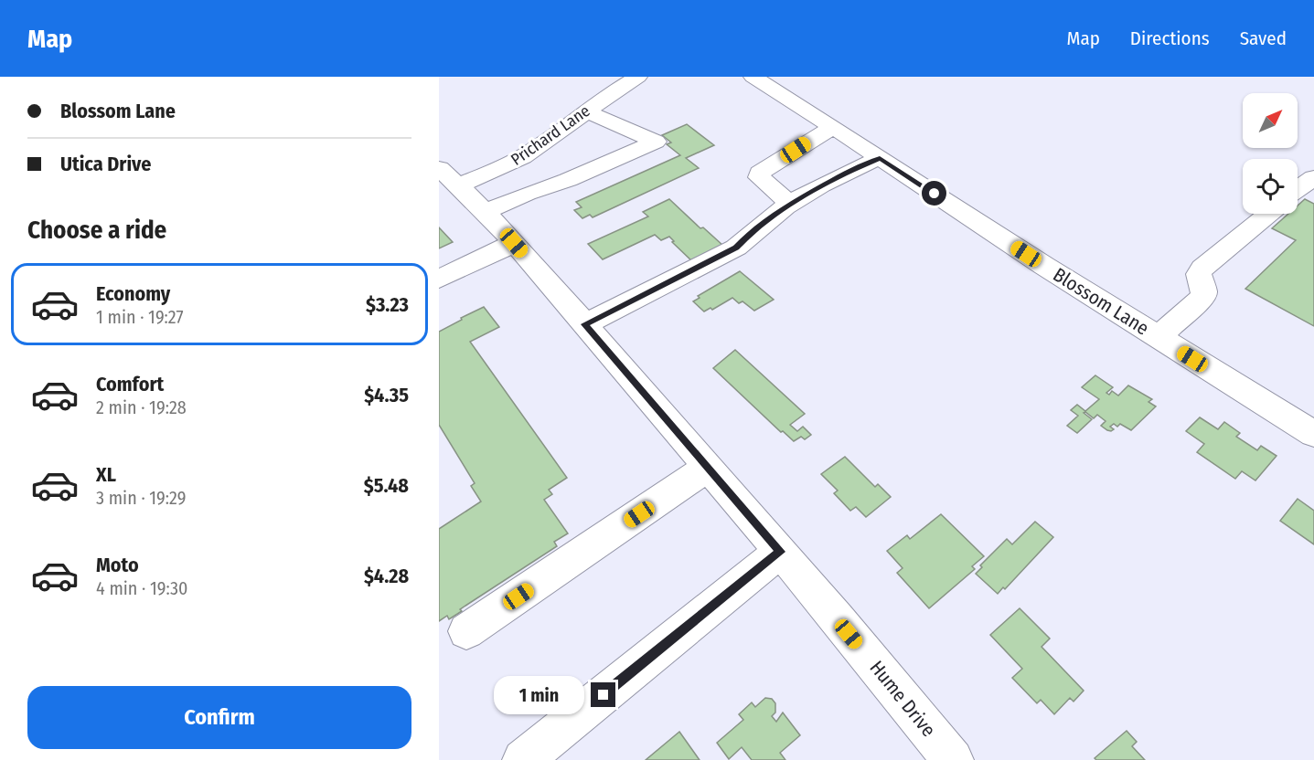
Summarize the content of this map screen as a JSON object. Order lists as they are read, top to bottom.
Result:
{
  "streets": {
    "street": ["Prichard Lane", "Blossom Lane", "Hume Drive"]
  },
  "crossings": [
    ["Prichard Lane", "Hume Drive"]
  ],
  "north": "top right",
  "page": {
    "header": "Map",
    "nav": ["Map", "Directions", "Saved"],
    "banner": ["Blossom Lane", "Utica Drive"],
    "heading": "Choose a ride",
    "list": [
      {
        "name": "Economy",
        "note": "1 min · 19:27",
        "value": "$3.23"
      },
      {
        "name": "Comfort",
        "note": "2 min · 19:28",
        "value": "$4.35"
      },
      {
        "name": "XL",
        "note": "3 min · 19:29",
        "value": "$5.48"
      },
      {
        "name": "Moto",
        "note": "4 min · 19:30",
        "value": "$4.28"
      }
    ],
    "buttons": "Confirm",
    "bubble": "1 min"
  }
}
